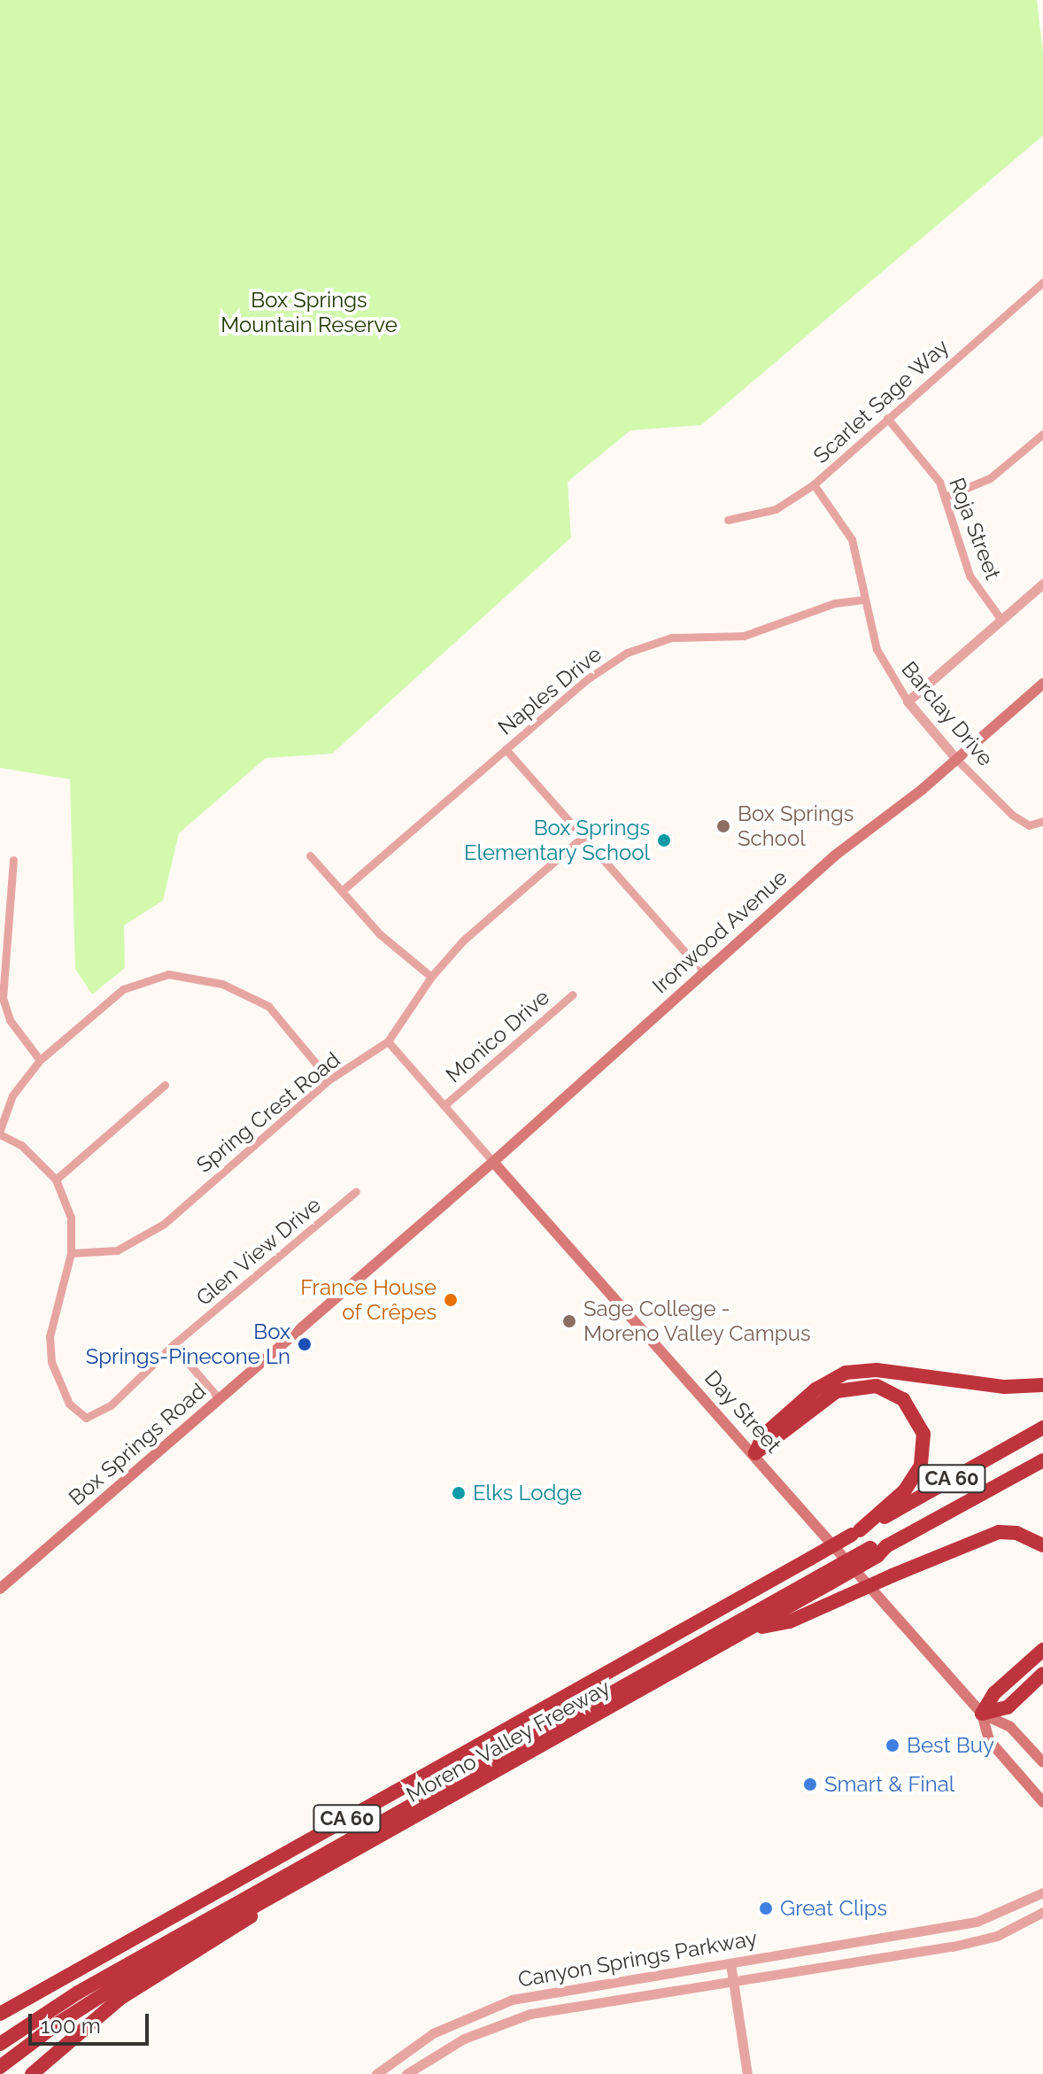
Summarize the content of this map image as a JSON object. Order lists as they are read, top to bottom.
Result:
{
  "streets": {
    "highway": ["CA 60", "Moreno Valley Freeway"],
    "main road": ["Ironwood Avenue", "Day Street", "Box Springs Road"],
    "street": [
      "Scarlet Sage Way",
      "Roja Street",
      "Naples Drive",
      "Barclay Drive",
      "Monico Drive",
      "Spring Crest Road",
      "Glen View Drive",
      "Canyon Springs Parkway"
    ]
  },
  "crossings": [
    ["Scarlet Sage Way", "Roja Street"],
    ["Scarlet Sage Way", "Barclay Drive"],
    ["Naples Drive", "Barclay Drive"],
    ["Barclay Drive", "Ironwood Avenue"],
    ["Ironwood Avenue", "Day Street"],
    ["Ironwood Avenue", "Box Springs Road"],
    ["Monico Drive", "Day Street"],
    ["Spring Crest Road", "Glen View Drive"],
    ["Spring Crest Road", "Day Street"],
    ["Day Street", "Box Springs Road"]
  ],
  "parks": ["Box Springs Mountain Reserve"],
  "places": [
    "Box Springs School",
    "Box Springs Elementary School",
    "France House of Crêpes",
    "Sage College - Moreno Valley Campus",
    "Box Springs-Pinecone Ln",
    "Elks Lodge",
    "Best Buy",
    "Smart & Final",
    "Great Clips"
  ],
  "scale_bar": "100 m"
}
